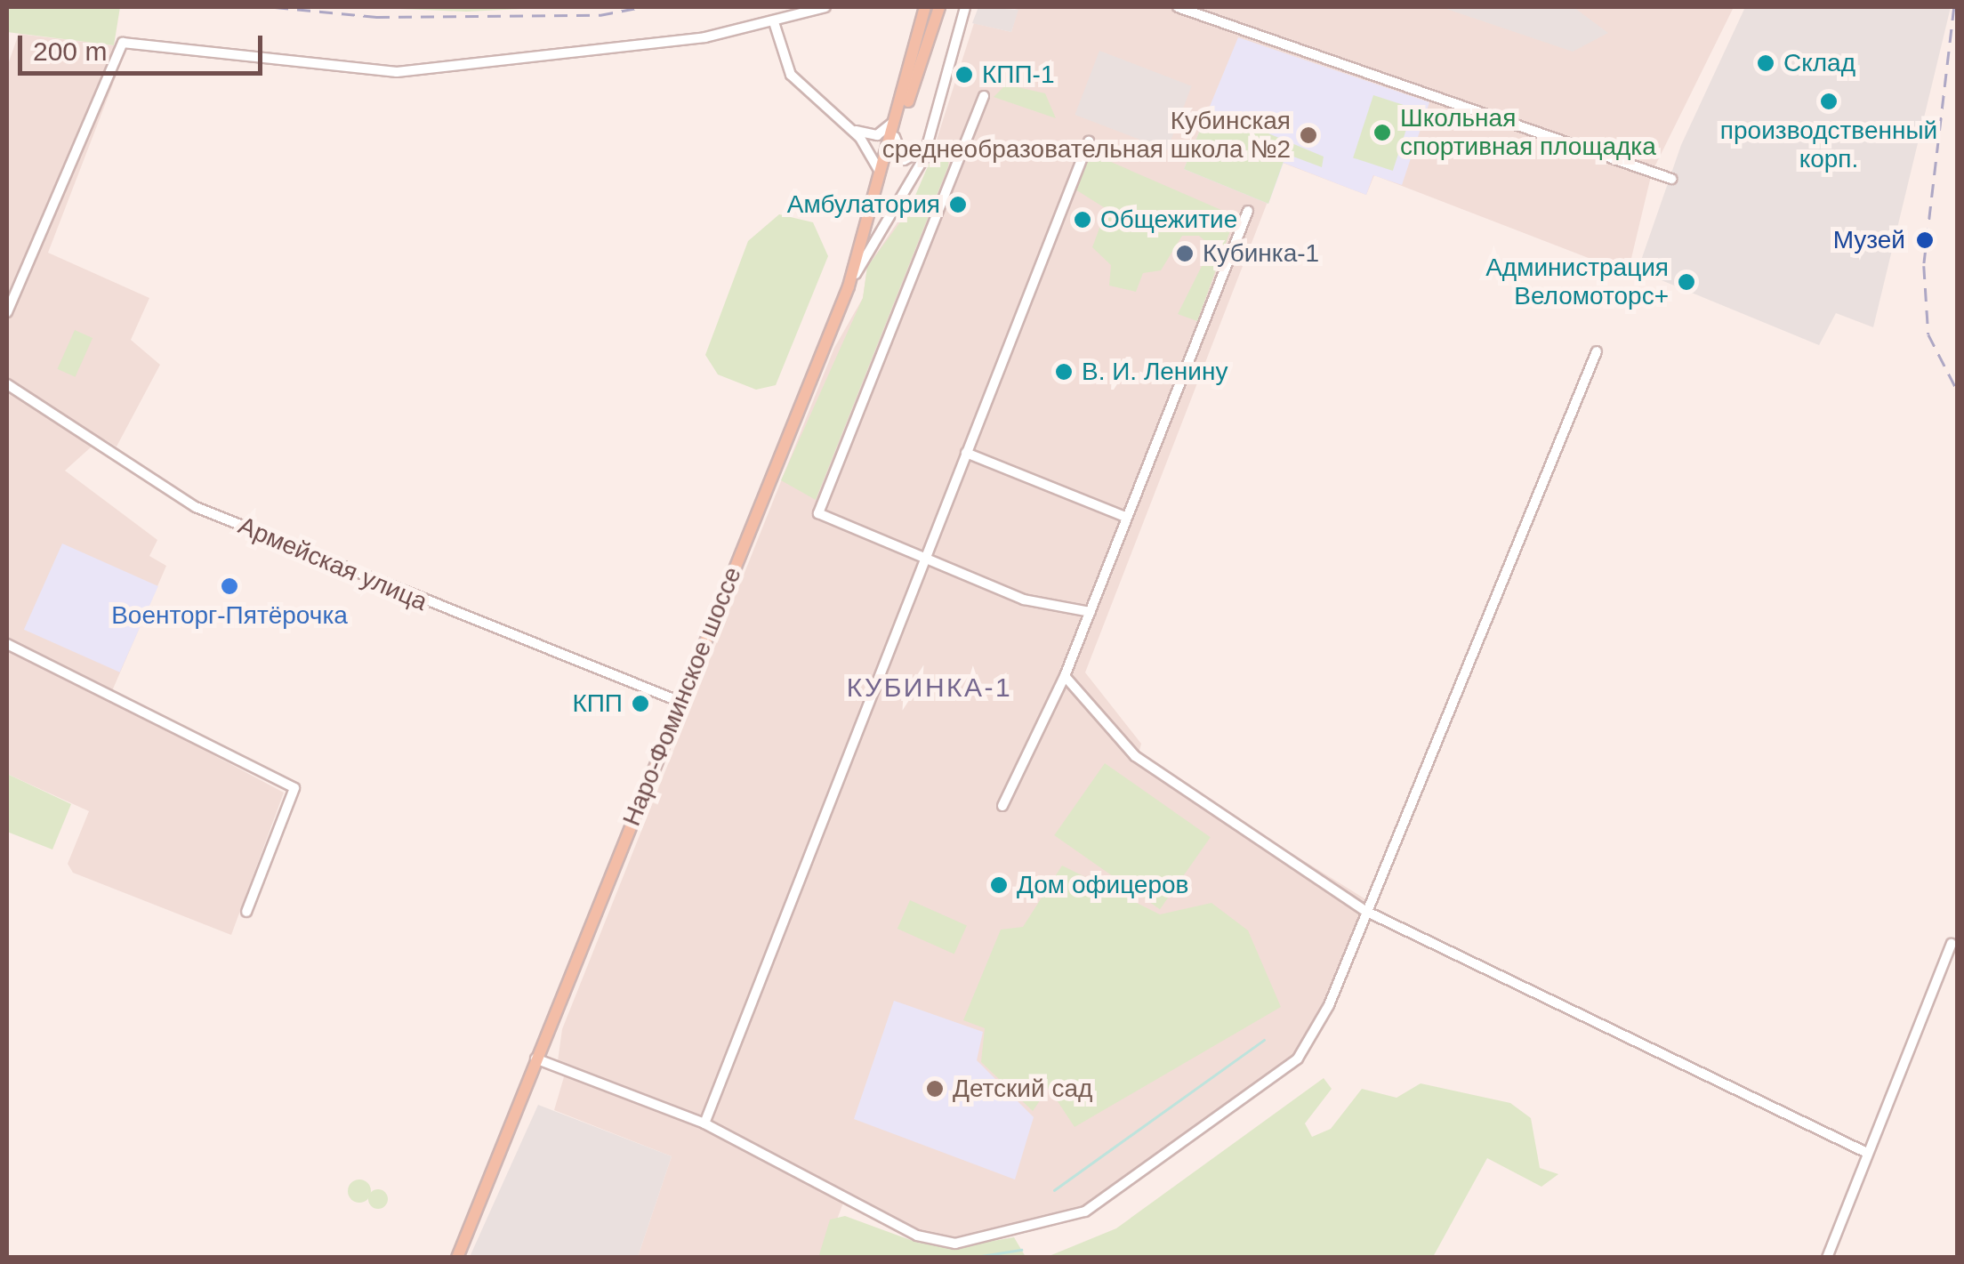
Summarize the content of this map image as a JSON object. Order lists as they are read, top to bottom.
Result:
{
  "streets": {
    "main road": ["Наро-Фоминское шоссе"],
    "street": ["Армейская улица"]
  },
  "crossings": [
    ["Армейская улица", "Наро-Фоминское шоссе"]
  ],
  "districts": ["КУБИНКА-1"],
  "places": [
    "Склад",
    "КПП-1",
    "производственный корп.",
    "Школьная спортивная площадка",
    "Кубинская среднеобразовательная школа №2",
    "Амбулатория",
    "Общежитие",
    "Музей",
    "Кубинка-1",
    "Администрация Веломоторс+",
    "В. И. Ленину",
    "Военторг-Пятёрочка",
    "КПП",
    "Дом офицеров",
    "Детский сад"
  ],
  "scale_bar": "200 m"
}
